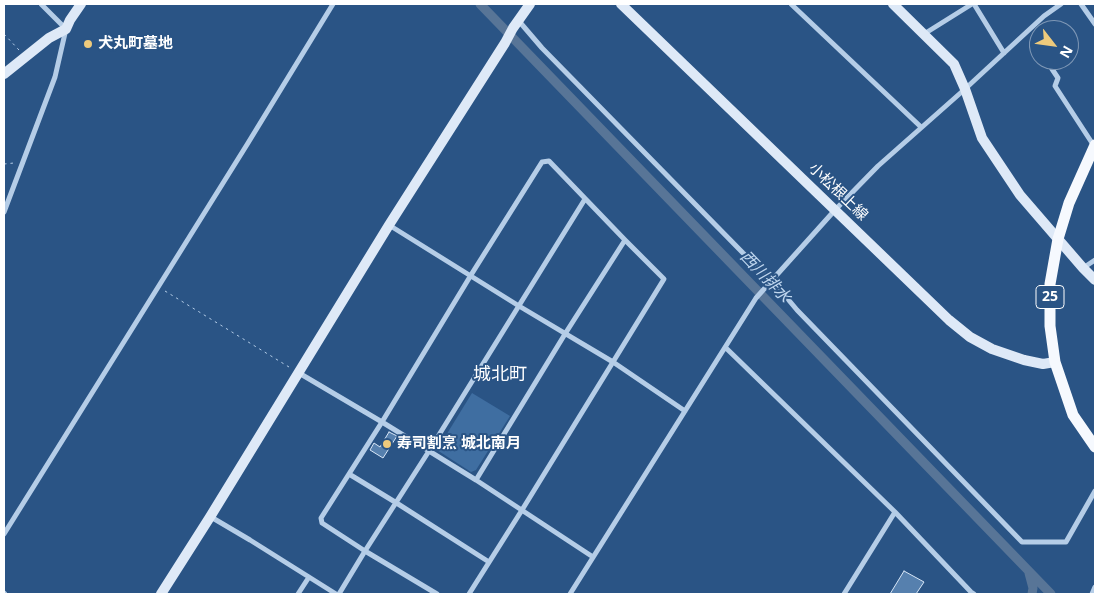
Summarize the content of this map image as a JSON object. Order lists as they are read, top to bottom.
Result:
{
  "streets": {
    "main road": ["25"],
    "street": ["小松根上線"]
  },
  "crossings": [
    ["小松根上線", "25"]
  ],
  "districts": ["城北町"],
  "water": ["西川排水"],
  "places": ["犬丸町墓地", "寿司割烹 城北南月"],
  "north": "bottom right"
}
